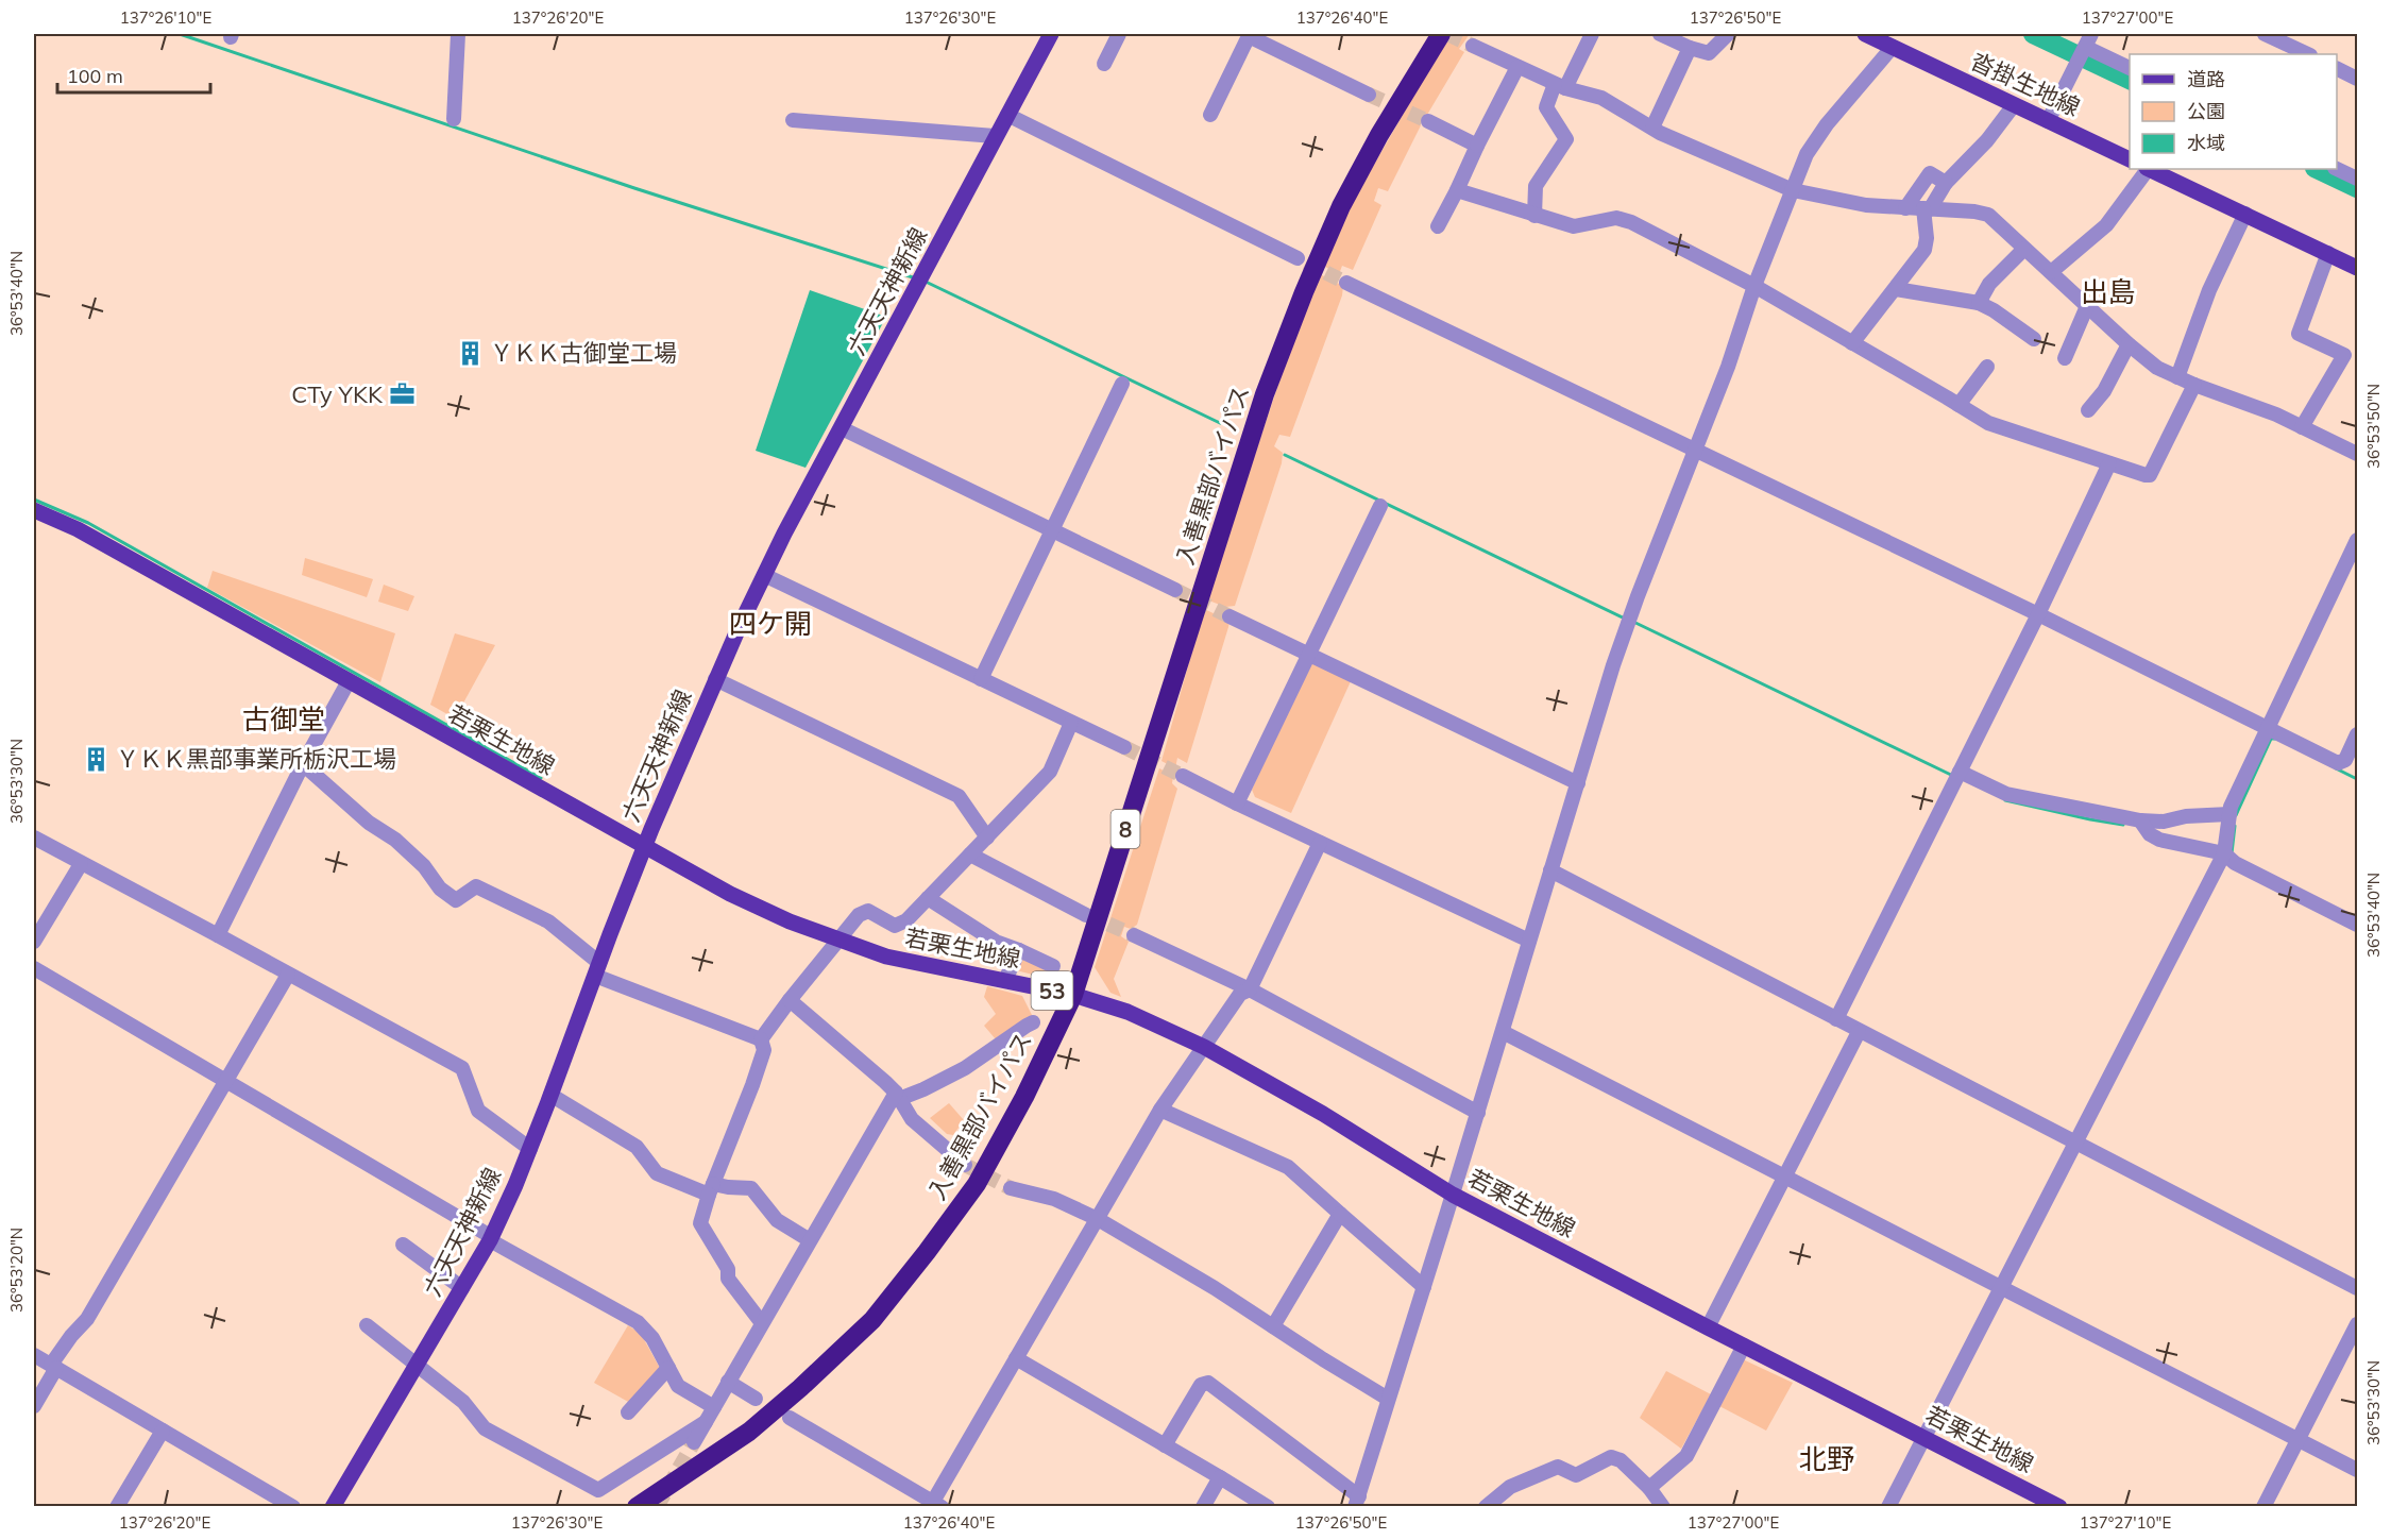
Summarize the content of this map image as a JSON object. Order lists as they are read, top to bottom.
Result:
{
  "streets": {
    "highway": ["入善黒部バイパス", "8"],
    "main road": [
      "沓掛生地線",
      "六天天神新線",
      "若栗生地線",
      "53"
    ]
  },
  "crossings": [
    ["六天天神新線", "若栗生地線"],
    ["入善黒部バイパス", "若栗生地線"]
  ],
  "districts": [
    "出島",
    "四ケ開",
    "古御堂",
    "北野"
  ],
  "places": {
    "building": ["ＹＫＫ古御堂工場", "ＹＫＫ黒部事業所栃沢工場"],
    "office": ["CTy YKK"]
  },
  "legend": ["道路", "公園", "水域"],
  "scale_bar": "100 m",
  "coordinates": [
    "137°26'10\"E",
    "137°26'20\"E",
    "137°26'30\"E",
    "137°26'40\"E",
    "137°26'50\"E",
    "137°27'00\"E",
    "36°53'40\"N",
    "36°53'50\"N",
    "36°53'30\"N",
    "36°53'20\"N",
    "137°27'10\"E"
  ]
}
